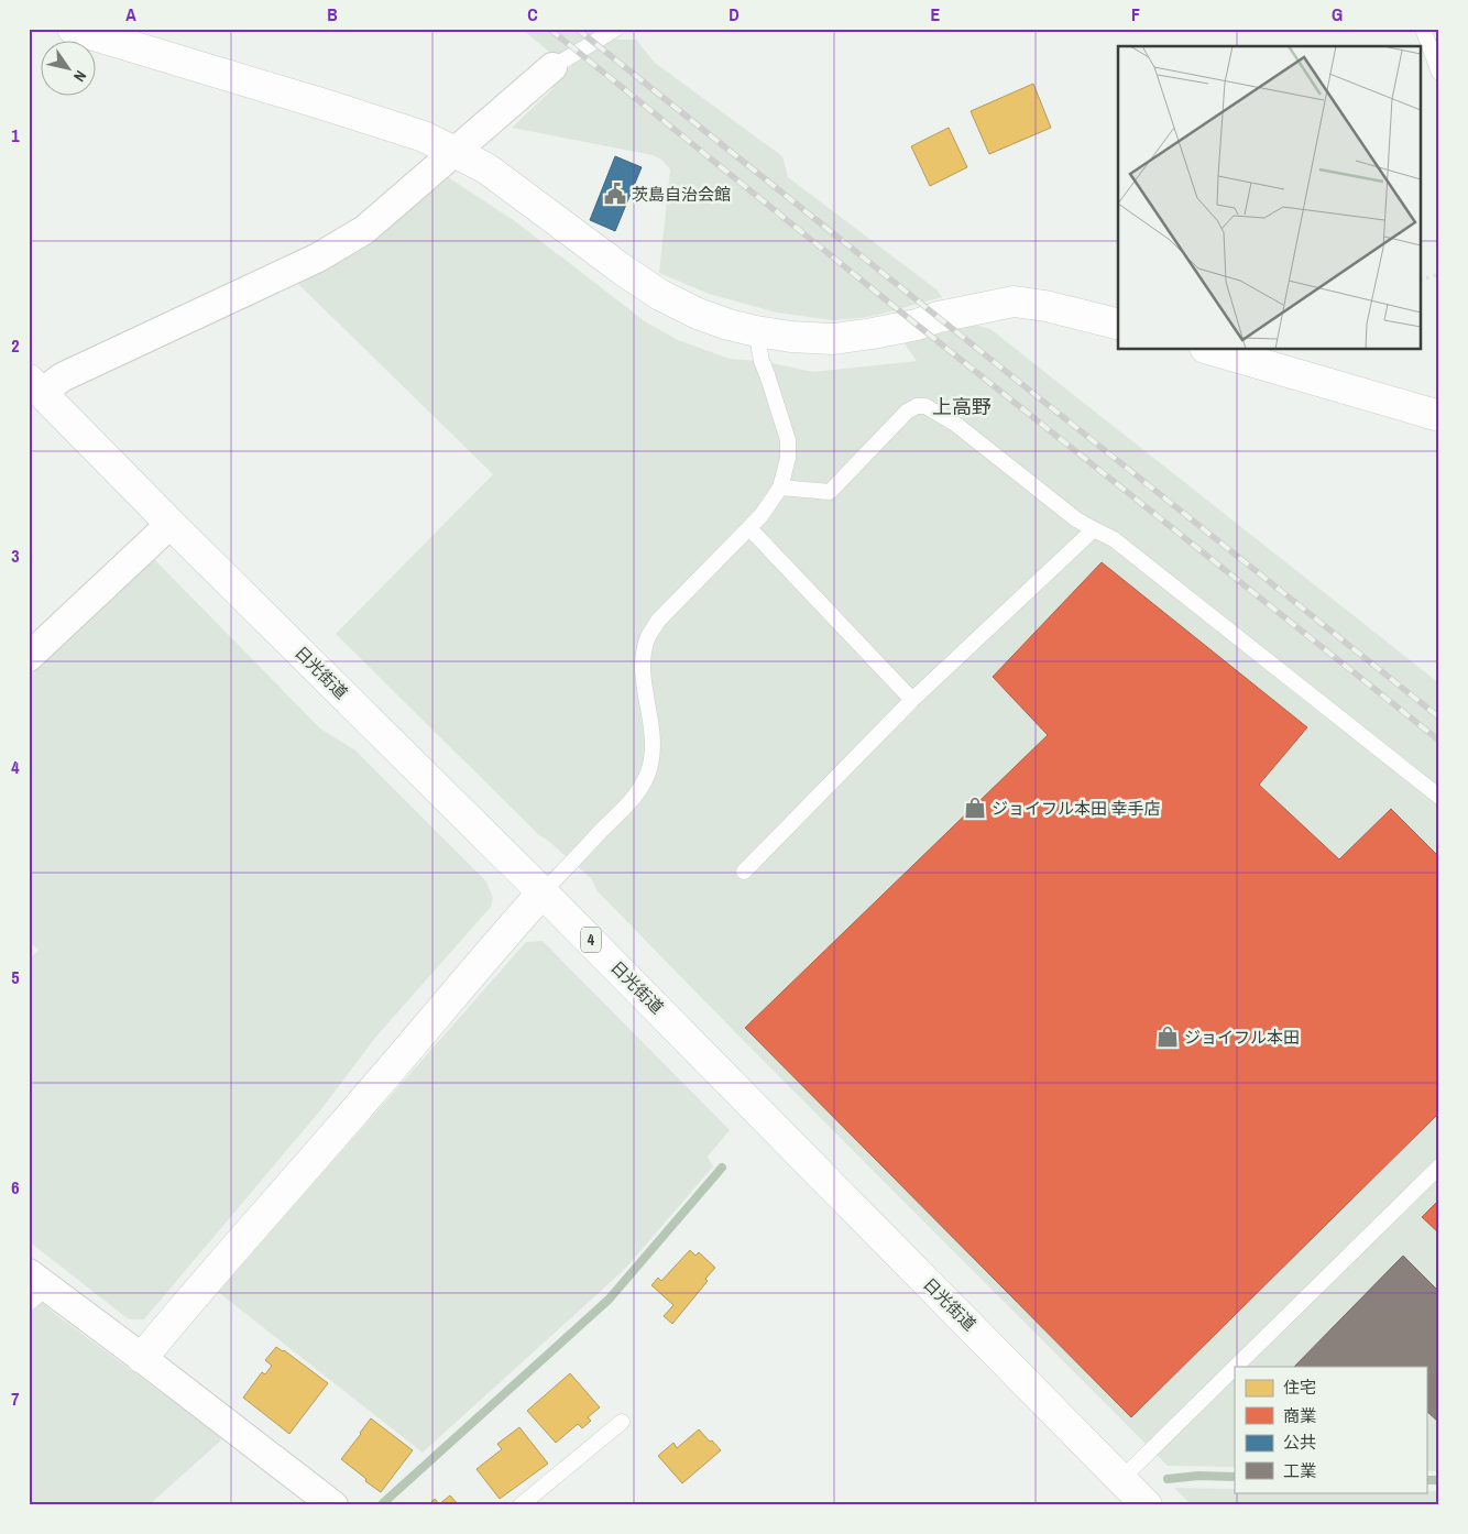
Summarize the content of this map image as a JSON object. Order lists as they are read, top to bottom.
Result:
{
  "streets": {
    "main road": ["日光街道", "4"]
  },
  "districts": ["上高野"],
  "places": {
    "public building": ["茨島自治会館"],
    "shop": ["ジョイフル本田 幸手店", "ジョイフル本田"]
  },
  "legend": [
    "住宅",
    "商業",
    "公共",
    "工業"
  ],
  "north": "bottom right",
  "grid": {
    "columns": [
      "A",
      "B",
      "C",
      "D",
      "E",
      "F",
      "G"
    ],
    "rows": [
      "1",
      "2",
      "3",
      "4",
      "5",
      "6",
      "7"
    ]
  }
}
